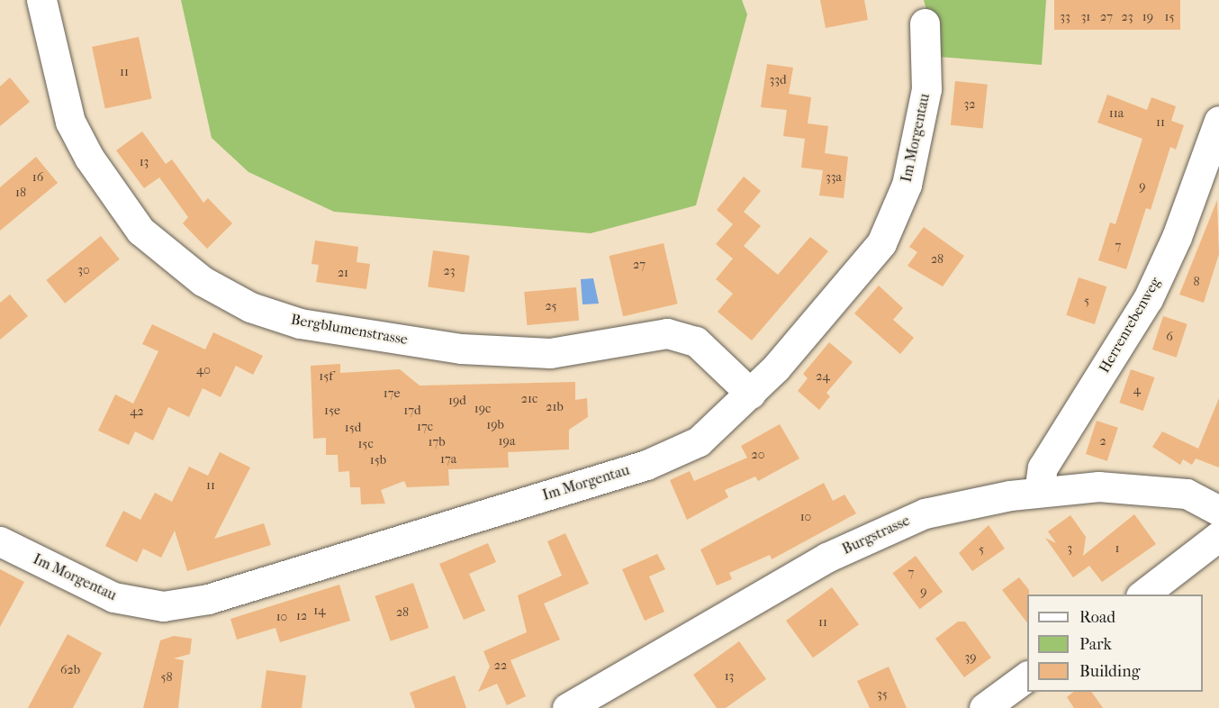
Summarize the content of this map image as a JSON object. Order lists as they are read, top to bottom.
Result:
{
  "streets": {
    "street": [
      "Im Morgentau",
      "Herrenrebenweg",
      "Bergblumenstrasse",
      "Burgstrasse"
    ]
  },
  "crossings": [
    ["Im Morgentau", "Bergblumenstrasse"],
    ["Herrenrebenweg", "Burgstrasse"]
  ],
  "house_numbers": [
    "33",
    "31",
    "27",
    "23",
    "19",
    "15",
    "11",
    "33d",
    "32",
    "11a",
    "11",
    "13",
    "16",
    "33a",
    "9",
    "18",
    "7",
    "28",
    "27",
    "30",
    "23",
    "21",
    "8",
    "5",
    "25",
    "6",
    "40",
    "15f",
    "24",
    "4",
    "17e",
    "21c",
    "19d",
    "21b",
    "19c",
    "15e",
    "17d",
    "42",
    "19b",
    "17c",
    "15d",
    "19a",
    "2",
    "17b",
    "15c",
    "20",
    "17a",
    "15b",
    "11",
    "10",
    "3",
    "1",
    "5",
    "7",
    "9",
    "14",
    "28",
    "12",
    "10",
    "11",
    "39",
    "22",
    "62b",
    "13",
    "58",
    "35"
  ],
  "legend": ["Road", "Park", "Building"]
}
